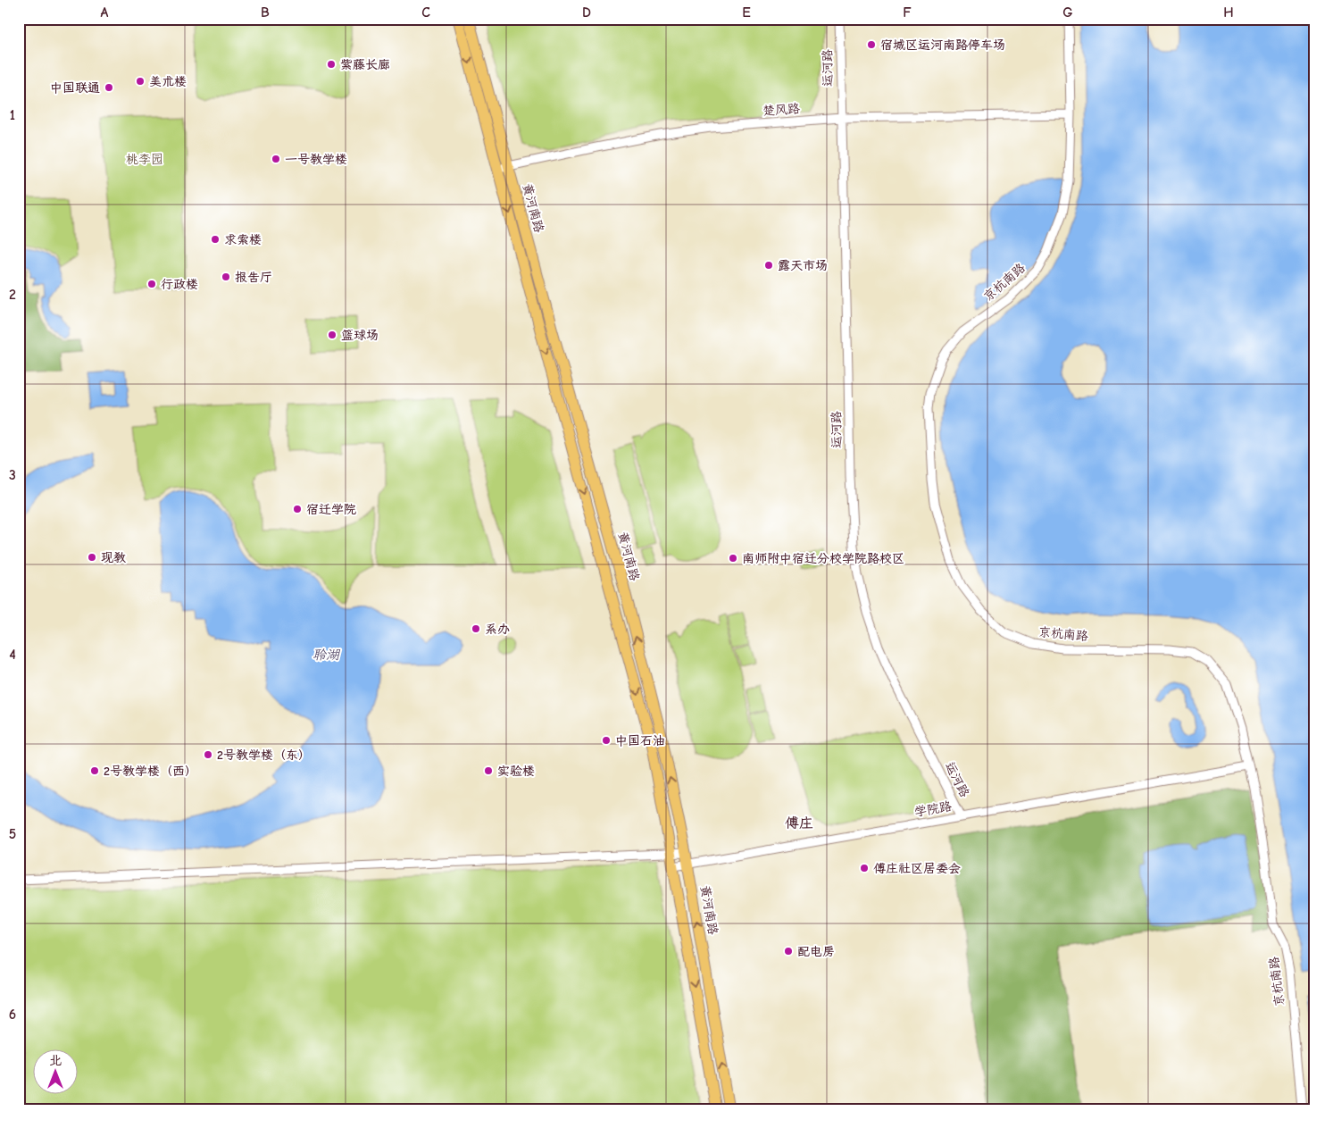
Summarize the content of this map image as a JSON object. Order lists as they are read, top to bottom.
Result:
{
  "streets": {
    "main road": ["黄河南路"],
    "street": [
      "运河路",
      "楚风路",
      "京杭南路",
      "学院路"
    ]
  },
  "crossings": [
    ["运河路", "楚风路"],
    ["运河路", "学院路"],
    ["楚风路", "黄河南路"],
    ["楚风路", "京杭南路"],
    ["黄河南路", "学院路"],
    ["京杭南路", "学院路"]
  ],
  "districts": ["傅庄"],
  "water": ["聆湖"],
  "parks": ["桃李园"],
  "places": [
    "宿城区运河南路停车场",
    "紫藤长廊",
    "美术楼",
    "中国联通",
    "一号教学楼",
    "求索楼",
    "露天市场",
    "报告厅",
    "行政楼",
    "篮球场",
    "宿迁学院",
    "现教",
    "南师附中宿迁分校学院路校区",
    "系办",
    "中国石油",
    "2号教学楼（东）",
    "2号教学楼（西）",
    "实验楼",
    "傅庄社区居委会",
    "配电房"
  ],
  "north": "top",
  "grid": {
    "columns": [
      "A",
      "B",
      "C",
      "D",
      "E",
      "F",
      "G",
      "H"
    ],
    "rows": [
      "1",
      "2",
      "3",
      "4",
      "5",
      "6"
    ]
  }
}
